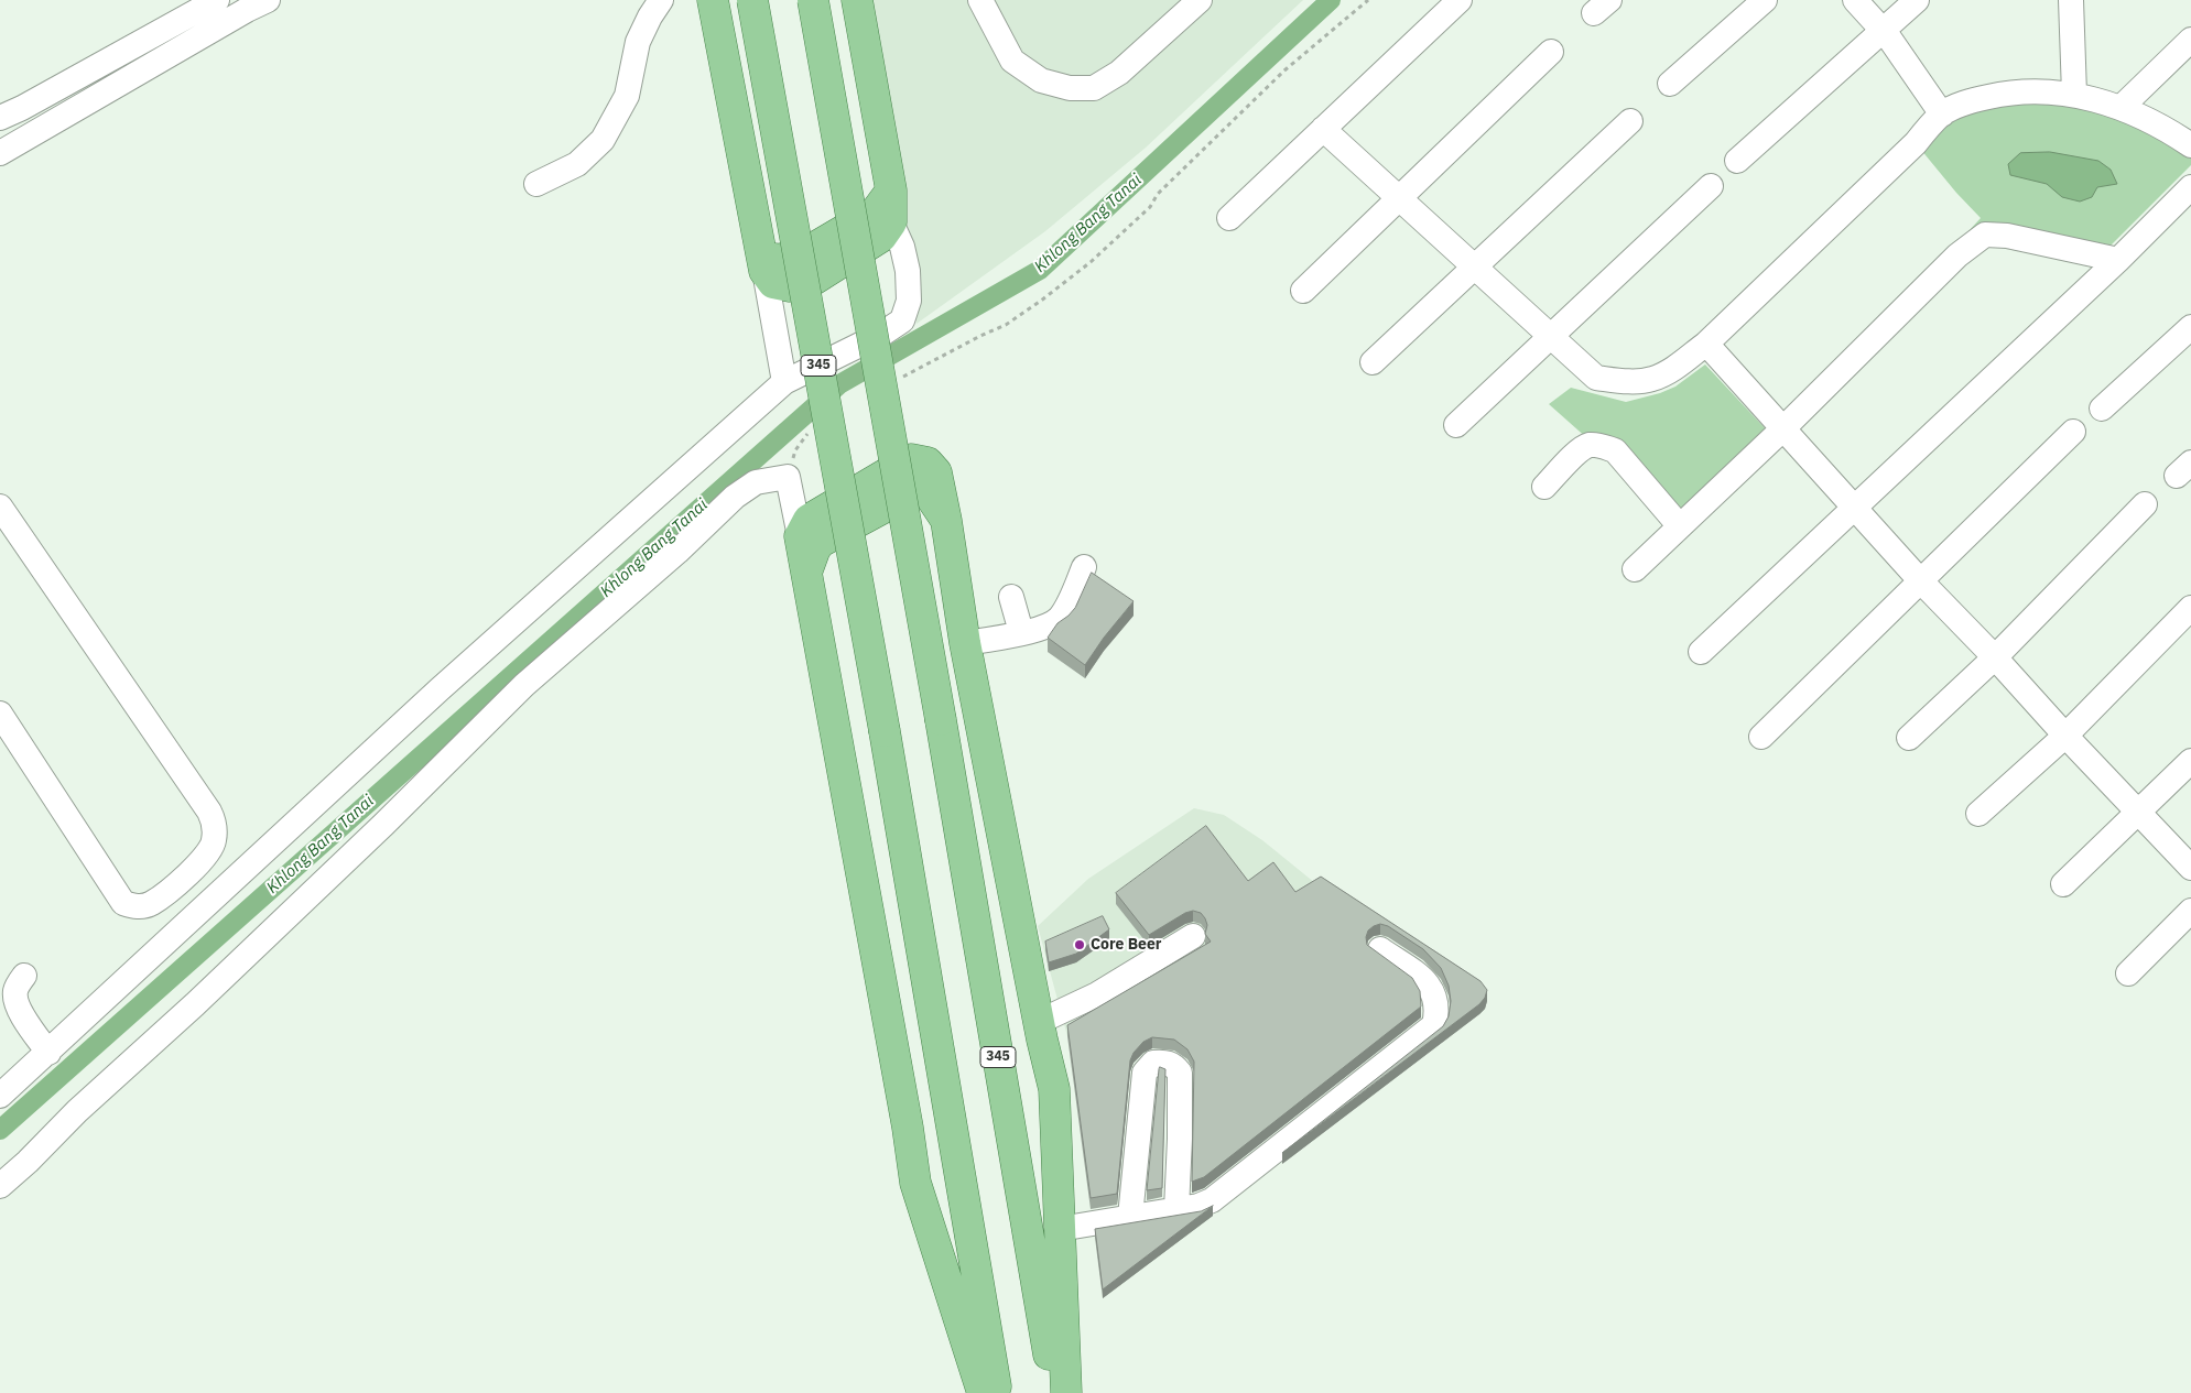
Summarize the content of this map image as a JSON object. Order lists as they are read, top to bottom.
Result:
{
  "streets": {
    "main road": ["345"]
  },
  "water": ["Khlong Bang Tanai"],
  "places": ["Core Beer"]
}
